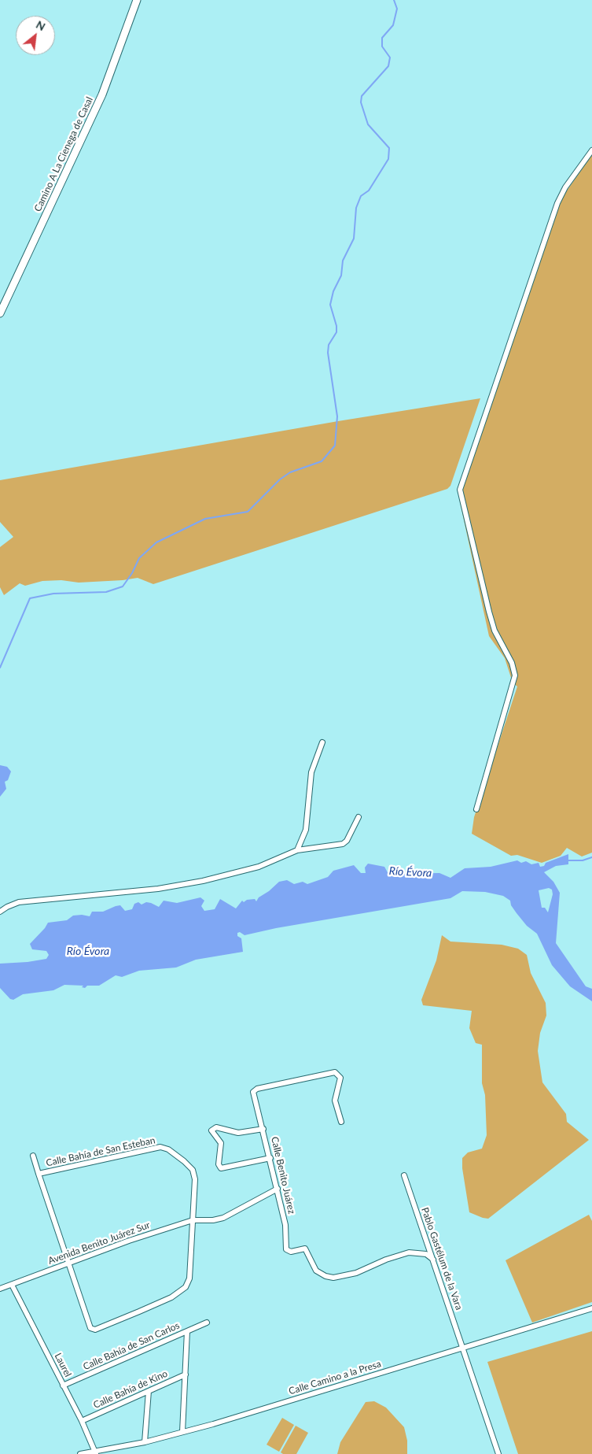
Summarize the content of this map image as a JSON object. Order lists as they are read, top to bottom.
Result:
{
  "streets": {
    "street": [
      "Camino A La Cienega de Casal",
      "Calle Bahía de San Esteban",
      "Calle Benito Juárez",
      "Avenida Benito Juárez Sur",
      "Pablo Gastélum de la Vara",
      "Calle Bahía de San Carlos",
      "Laurel",
      "Calle Camino a la Presa",
      "Calle Bahía de Kino"
    ]
  },
  "crossings": [
    ["Calle Bahía de San Esteban", "Avenida Benito Juárez Sur"],
    ["Calle Benito Juárez", "Avenida Benito Juárez Sur"],
    ["Calle Benito Juárez", "Pablo Gastélum de la Vara"],
    ["Avenida Benito Juárez Sur", "Laurel"],
    ["Pablo Gastélum de la Vara", "Calle Camino a la Presa"],
    ["Calle Bahía de San Carlos", "Laurel"],
    ["Laurel", "Calle Camino a la Presa"],
    ["Laurel", "Calle Bahía de Kino"]
  ],
  "water": ["Río Évora"],
  "north": "top right"
}
